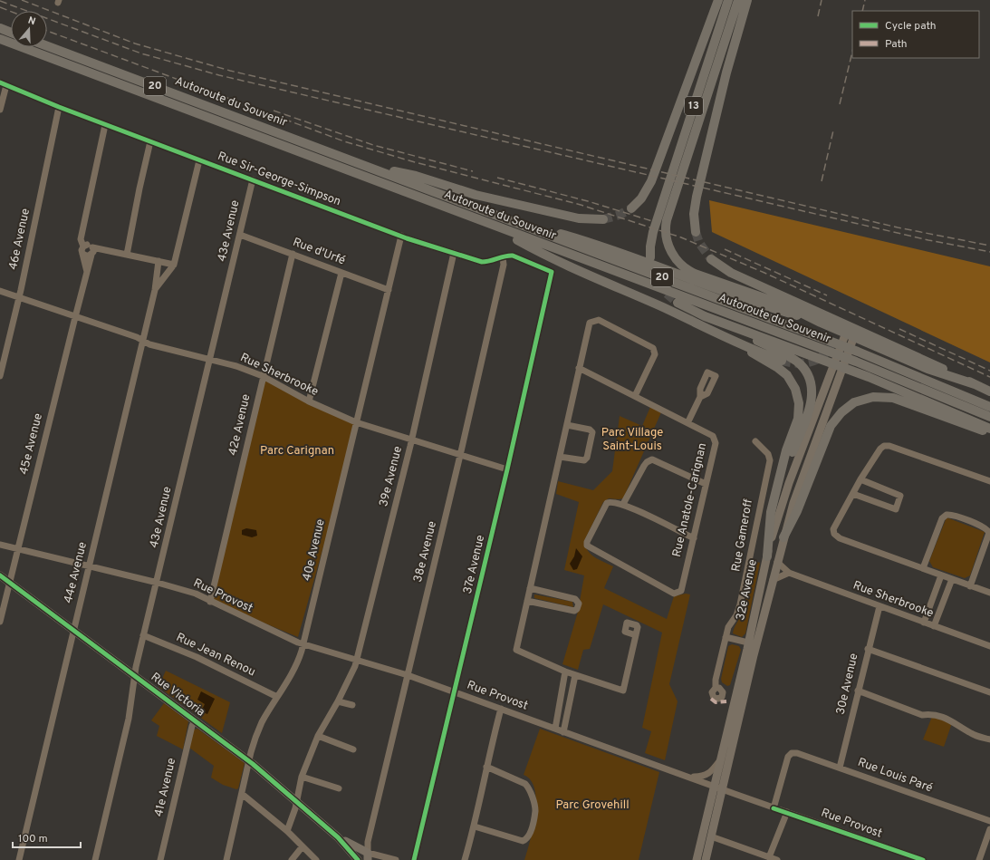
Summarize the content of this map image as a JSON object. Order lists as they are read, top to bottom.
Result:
{
  "streets": {
    "highway": ["20", "Autoroute du Souvenir", "13"],
    "main road": ["32e Avenue", "Rue Victoria"],
    "street": [
      "Rue Sir-George-Simpson",
      "43e Avenue",
      "46e Avenue",
      "Rue d'Urfé",
      "Rue Sherbrooke",
      "42e Avenue",
      "45e Avenue",
      "39e Avenue",
      "Rue Anatole-Carignan",
      "Rue Gameroff",
      "40e Avenue",
      "38e Avenue",
      "37e Avenue",
      "44e Avenue",
      "Rue Provost",
      "Rue Jean Renou",
      "30e Avenue",
      "Rue Louis Paré",
      "41e Avenue"
    ]
  },
  "crossings": [
    ["Rue Sir-George-Simpson", "43e Avenue"],
    ["Rue Sir-George-Simpson", "46e Avenue"],
    ["Rue Sir-George-Simpson", "45e Avenue"],
    ["Rue Sir-George-Simpson", "39e Avenue"],
    ["Rue Sir-George-Simpson", "40e Avenue"],
    ["Rue Sir-George-Simpson", "38e Avenue"],
    ["Rue Sir-George-Simpson", "37e Avenue"],
    ["Rue Sir-George-Simpson", "44e Avenue"],
    ["43e Avenue", "Rue d'Urfé"],
    ["43e Avenue", "Rue Sherbrooke"],
    ["43e Avenue", "Rue Provost"],
    ["43e Avenue", "Rue Jean Renou"],
    ["43e Avenue", "Rue Victoria"],
    ["46e Avenue", "Rue Sherbrooke"],
    ["Rue d'Urfé", "42e Avenue"],
    ["Rue d'Urfé", "40e Avenue"],
    ["Rue Sherbrooke", "42e Avenue"],
    ["Rue Sherbrooke", "45e Avenue"],
    ["Rue Sherbrooke", "39e Avenue"],
    ["Rue Sherbrooke", "40e Avenue"],
    ["Rue Sherbrooke", "38e Avenue"],
    ["Rue Sherbrooke", "37e Avenue"],
    ["Rue Sherbrooke", "44e Avenue"],
    ["Rue Sherbrooke", "32e Avenue"],
    ["Rue Sherbrooke", "30e Avenue"],
    ["42e Avenue", "Rue Provost"],
    ["45e Avenue", "Rue Provost"],
    ["45e Avenue", "Rue Victoria"],
    ["39e Avenue", "Rue Provost"],
    ["39e Avenue", "Rue Victoria"],
    ["40e Avenue", "Rue Provost"],
    ["40e Avenue", "Rue Jean Renou"],
    ["40e Avenue", "Rue Victoria"],
    ["38e Avenue", "Rue Provost"],
    ["38e Avenue", "Rue Victoria"],
    ["37e Avenue", "Rue Provost"],
    ["44e Avenue", "Rue Provost"],
    ["44e Avenue", "Rue Victoria"],
    ["32e Avenue", "Rue Provost"],
    ["Rue Provost", "Rue Louis Paré"],
    ["30e Avenue", "Rue Louis Paré"],
    ["Rue Victoria", "41e Avenue"]
  ],
  "parks": ["Parc Village Saint-Louis", "Parc Carignan", "Parc Grovehill"],
  "legend": ["Cycle path", "Path"],
  "scale_bar": "100 m",
  "north": "top"
}
